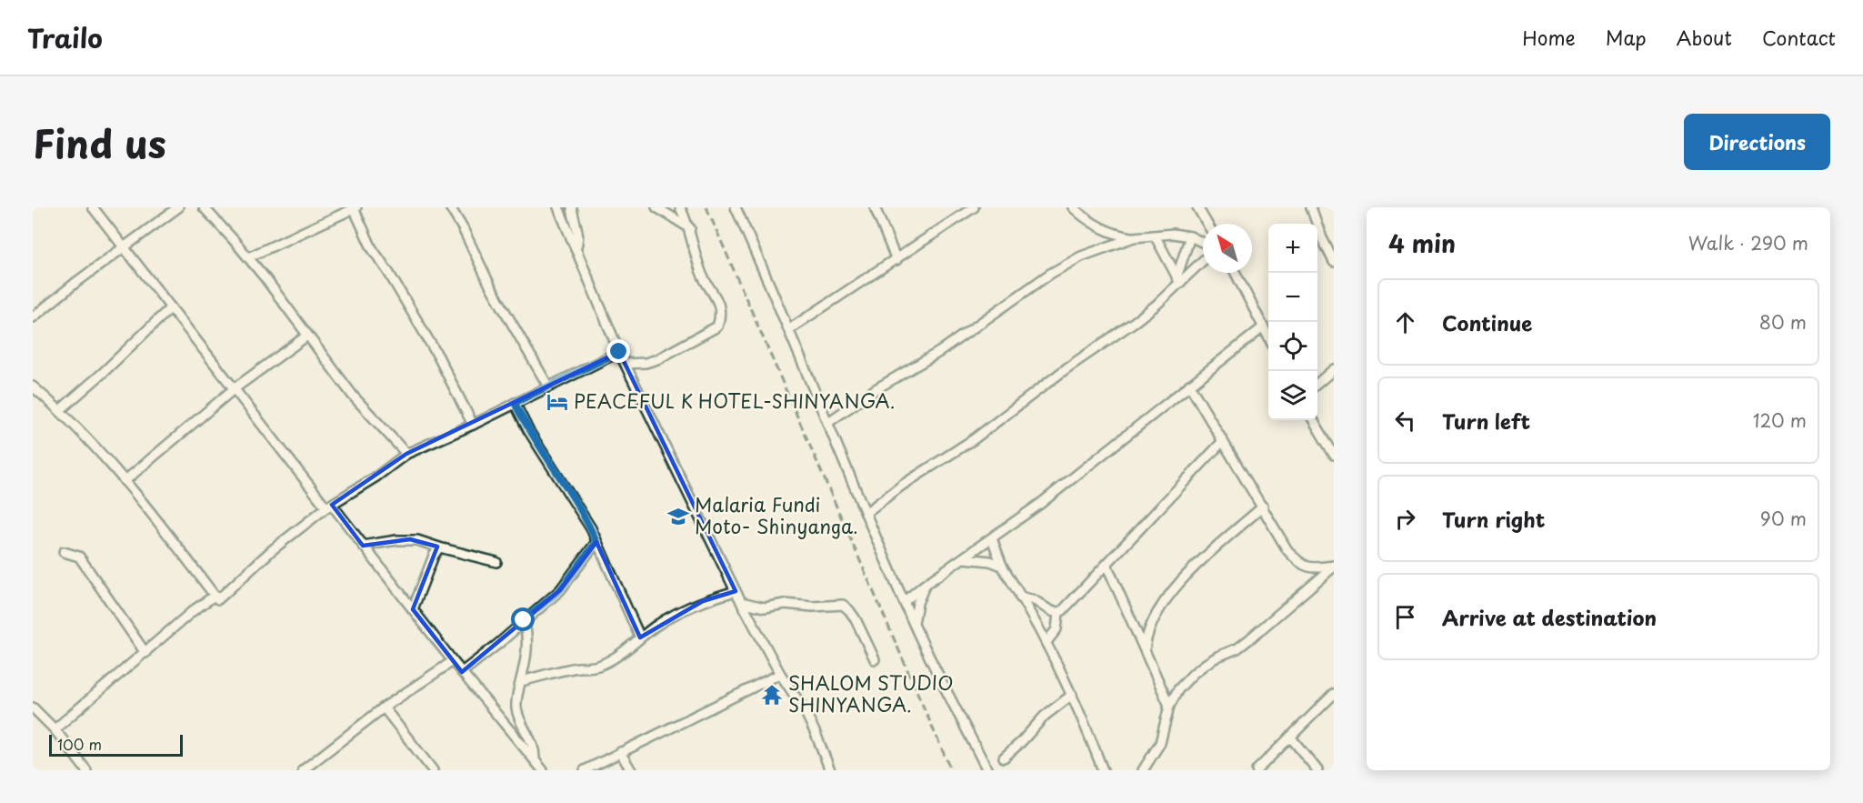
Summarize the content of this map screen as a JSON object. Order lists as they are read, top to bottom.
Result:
{
  "places": {
    "hotel": ["PEACEFUL K HOTEL-SHINYANGA."],
    "school or university": ["Malaria Fundi Moto- Shinyanga."],
    "temple": ["SHALOM STUDIO SHINYANGA."]
  },
  "scale_bar": "100 m",
  "north": "top left",
  "page": {
    "header": "Trailo",
    "nav": [
      "Home",
      "Map",
      "About",
      "Contact"
    ],
    "title": "Find us",
    "buttons": "Directions",
    "heading": ["4 min", "Walk · 290 m"],
    "map_buttons": ["+", "−"],
    "list": [
      ["Continue", "80 m"],
      ["Turn left", "120 m"],
      ["Turn right", "90 m"],
      "Arrive at destination"
    ],
    "scale": "100 m"
  }
}
